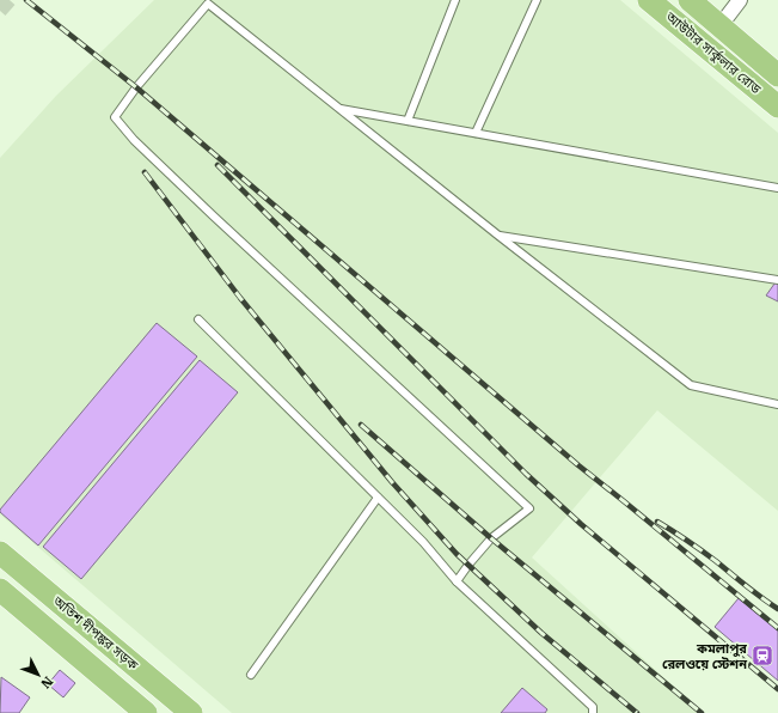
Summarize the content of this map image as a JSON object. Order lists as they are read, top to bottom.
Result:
{
  "streets": {
    "main road": ["আউটার সার্কুলার রোড", "অতিশ দীপঙ্কর সড়ক"]
  },
  "places": {
    "station": ["কমলাপুর রেলওয়ে স্টেশন"]
  },
  "north": "bottom right"
}
